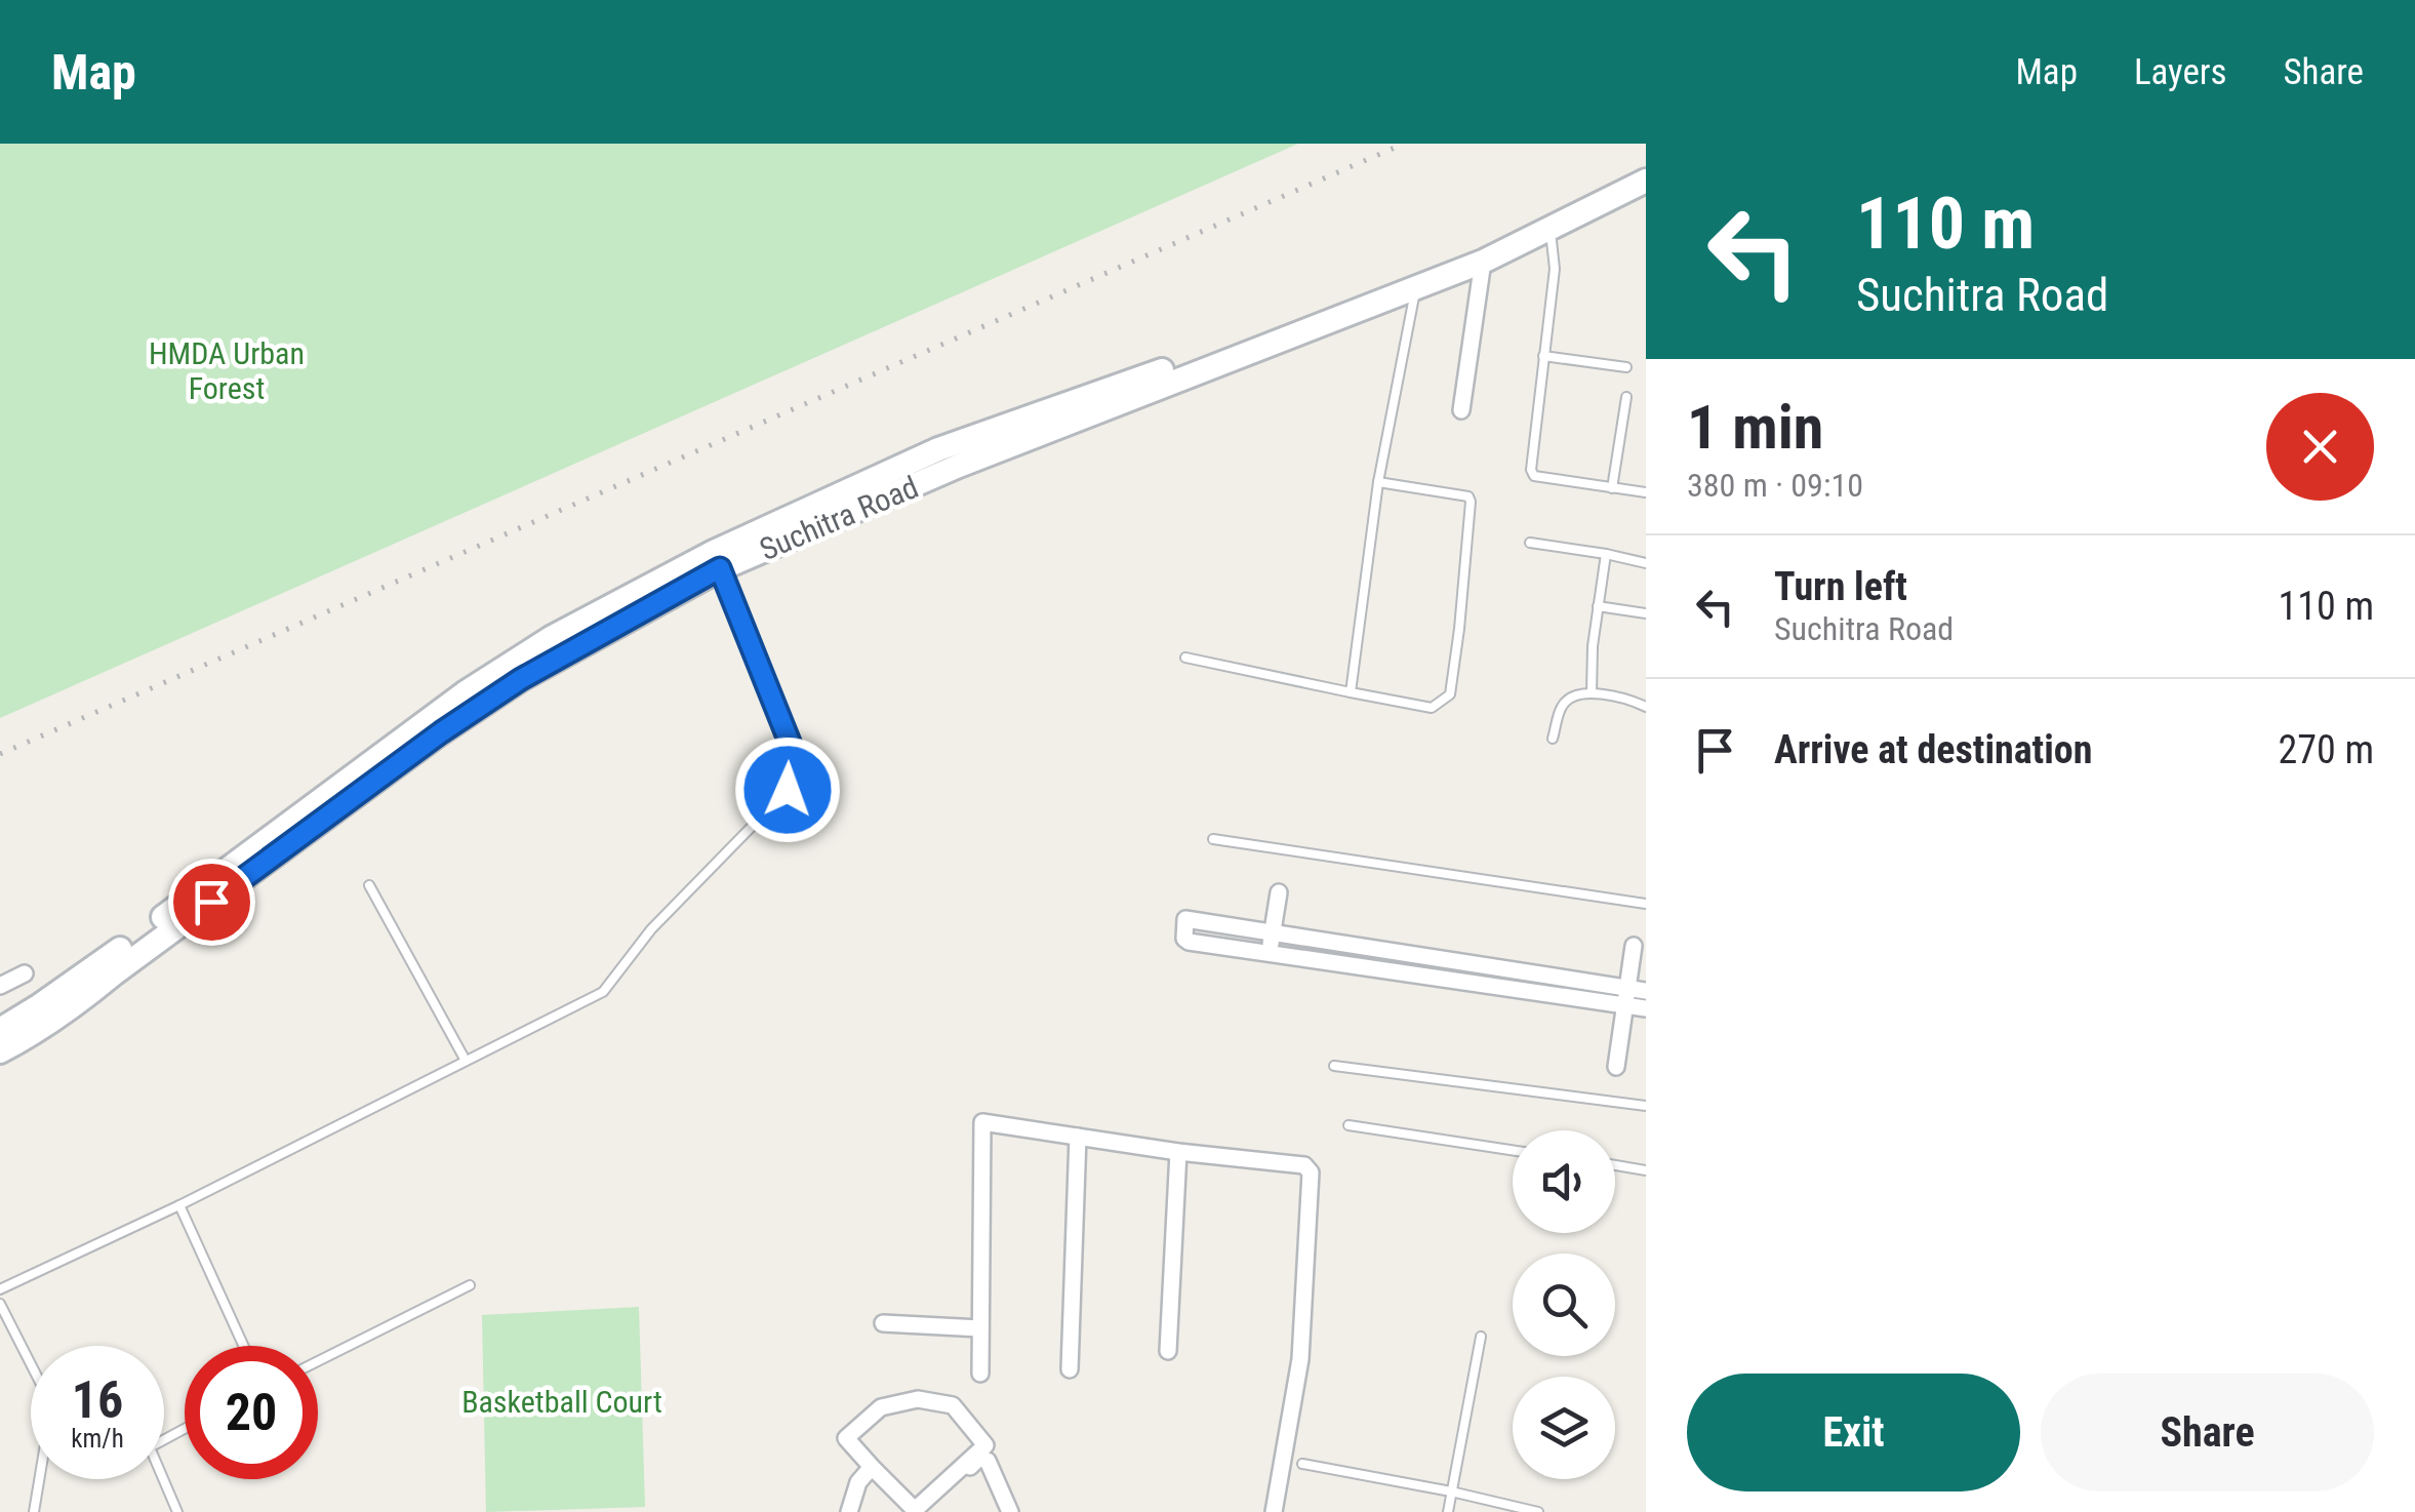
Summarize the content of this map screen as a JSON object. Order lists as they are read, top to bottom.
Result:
{
  "streets": {
    "main road": ["Suchitra Road"]
  },
  "parks": ["HMDA Urban Forest", "Basketball Court"],
  "page": {
    "header": "Map",
    "nav": ["Map", "Layers", "Share"],
    "turn": ["110 m", "Suchitra Road"],
    "heading": ["1 min", "380 m · 09:10"],
    "list": [
      {
        "name": "Turn left",
        "note": "Suchitra Road",
        "value": "110 m"
      },
      {
        "name": "Arrive at destination",
        "value": "270 m"
      }
    ],
    "speed": "16 km/h",
    "limit": "20",
    "buttons": ["Exit", "Share"]
  }
}
